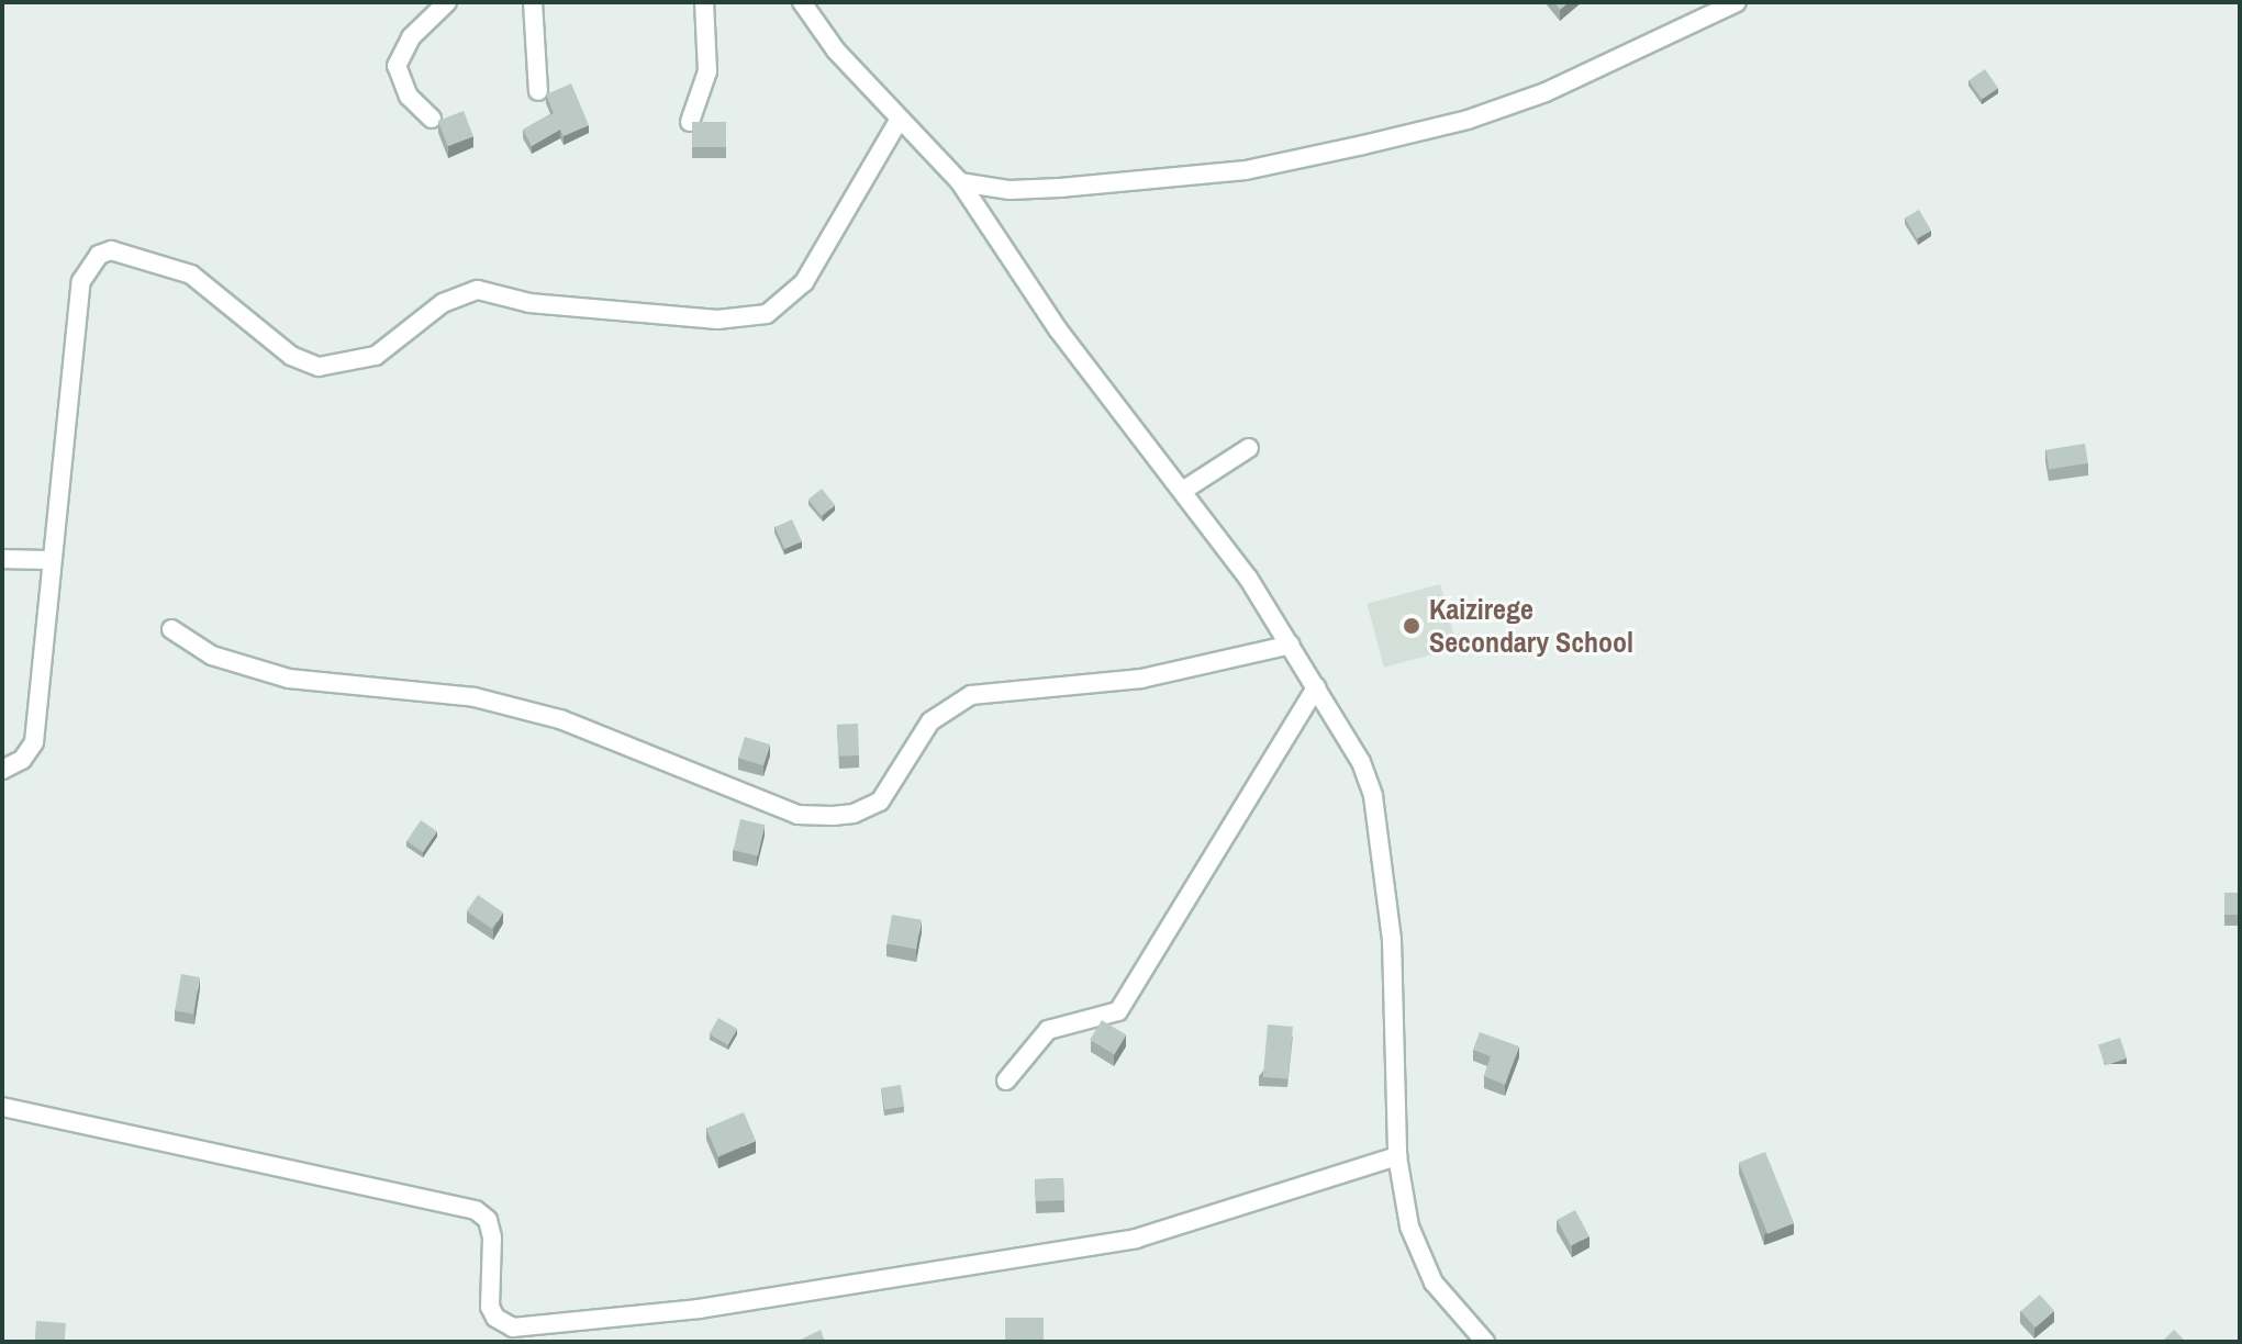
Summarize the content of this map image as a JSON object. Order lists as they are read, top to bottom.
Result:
{
  "places": ["Kaizirege Secondary School"]
}
